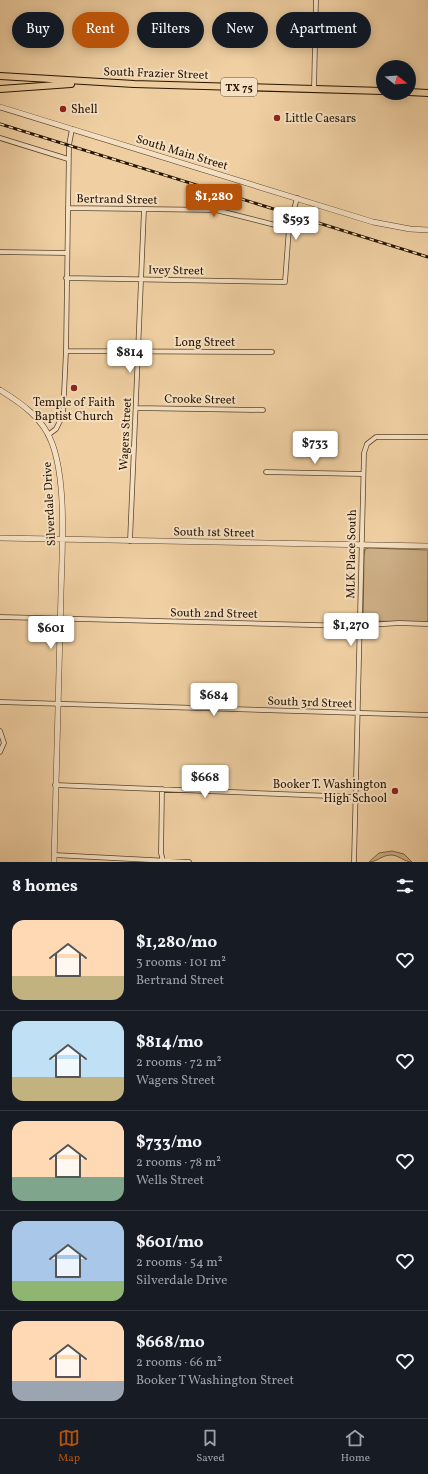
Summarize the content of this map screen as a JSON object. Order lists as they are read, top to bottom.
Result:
{
  "streets": {
    "main road": ["South Frazier Street", "TX 75"],
    "street": [
      "South Main Street",
      "Bertrand Street",
      "Ivey Street",
      "Long Street",
      "Crooke Street",
      "Wagers Street",
      "Silverdale Drive",
      "South 1st Street",
      "MLK Place South",
      "South 2nd Street",
      "South 3rd Street"
    ]
  },
  "crossings": [
    ["South Main Street", "Ivey Street"],
    ["Bertrand Street", "Wagers Street"],
    ["Ivey Street", "Wagers Street"],
    ["Long Street", "Wagers Street"],
    ["Crooke Street", "Wagers Street"],
    ["Wagers Street", "South 1st Street"],
    ["Silverdale Drive", "South 1st Street"],
    ["Silverdale Drive", "South 2nd Street"],
    ["Silverdale Drive", "South 3rd Street"],
    ["South 1st Street", "MLK Place South"],
    ["MLK Place South", "South 2nd Street"],
    ["MLK Place South", "South 3rd Street"]
  ],
  "places": [
    "Shell",
    "Little Caesars",
    "Temple of Faith Baptist Church",
    "Booker T. Washington High School"
  ],
  "north": "right",
  "page": {
    "chip": [
      "Buy",
      "Rent",
      "Filters",
      "New",
      "Apartment"
    ],
    "price": [
      "$1,280",
      "$593",
      "$814",
      "$733",
      "$1,270",
      "$601",
      "$684",
      "$668"
    ],
    "heading": "8 homes",
    "list": [
      {
        "name": "$1,280/mo",
        "note": "3 rooms · 101 m² · Bertrand Street"
      },
      {
        "name": "$814/mo",
        "note": "2 rooms · 72 m² · Wagers Street"
      },
      {
        "name": "$733/mo",
        "note": "2 rooms · 78 m² · Wells Street"
      },
      {
        "name": "$601/mo",
        "note": "2 rooms · 54 m² · Silverdale Drive"
      },
      {
        "name": "$668/mo",
        "note": "2 rooms · 66 m² · Booker T Washington Street"
      }
    ],
    "tabs": ["Map", "Saved", "Home"]
  }
}
